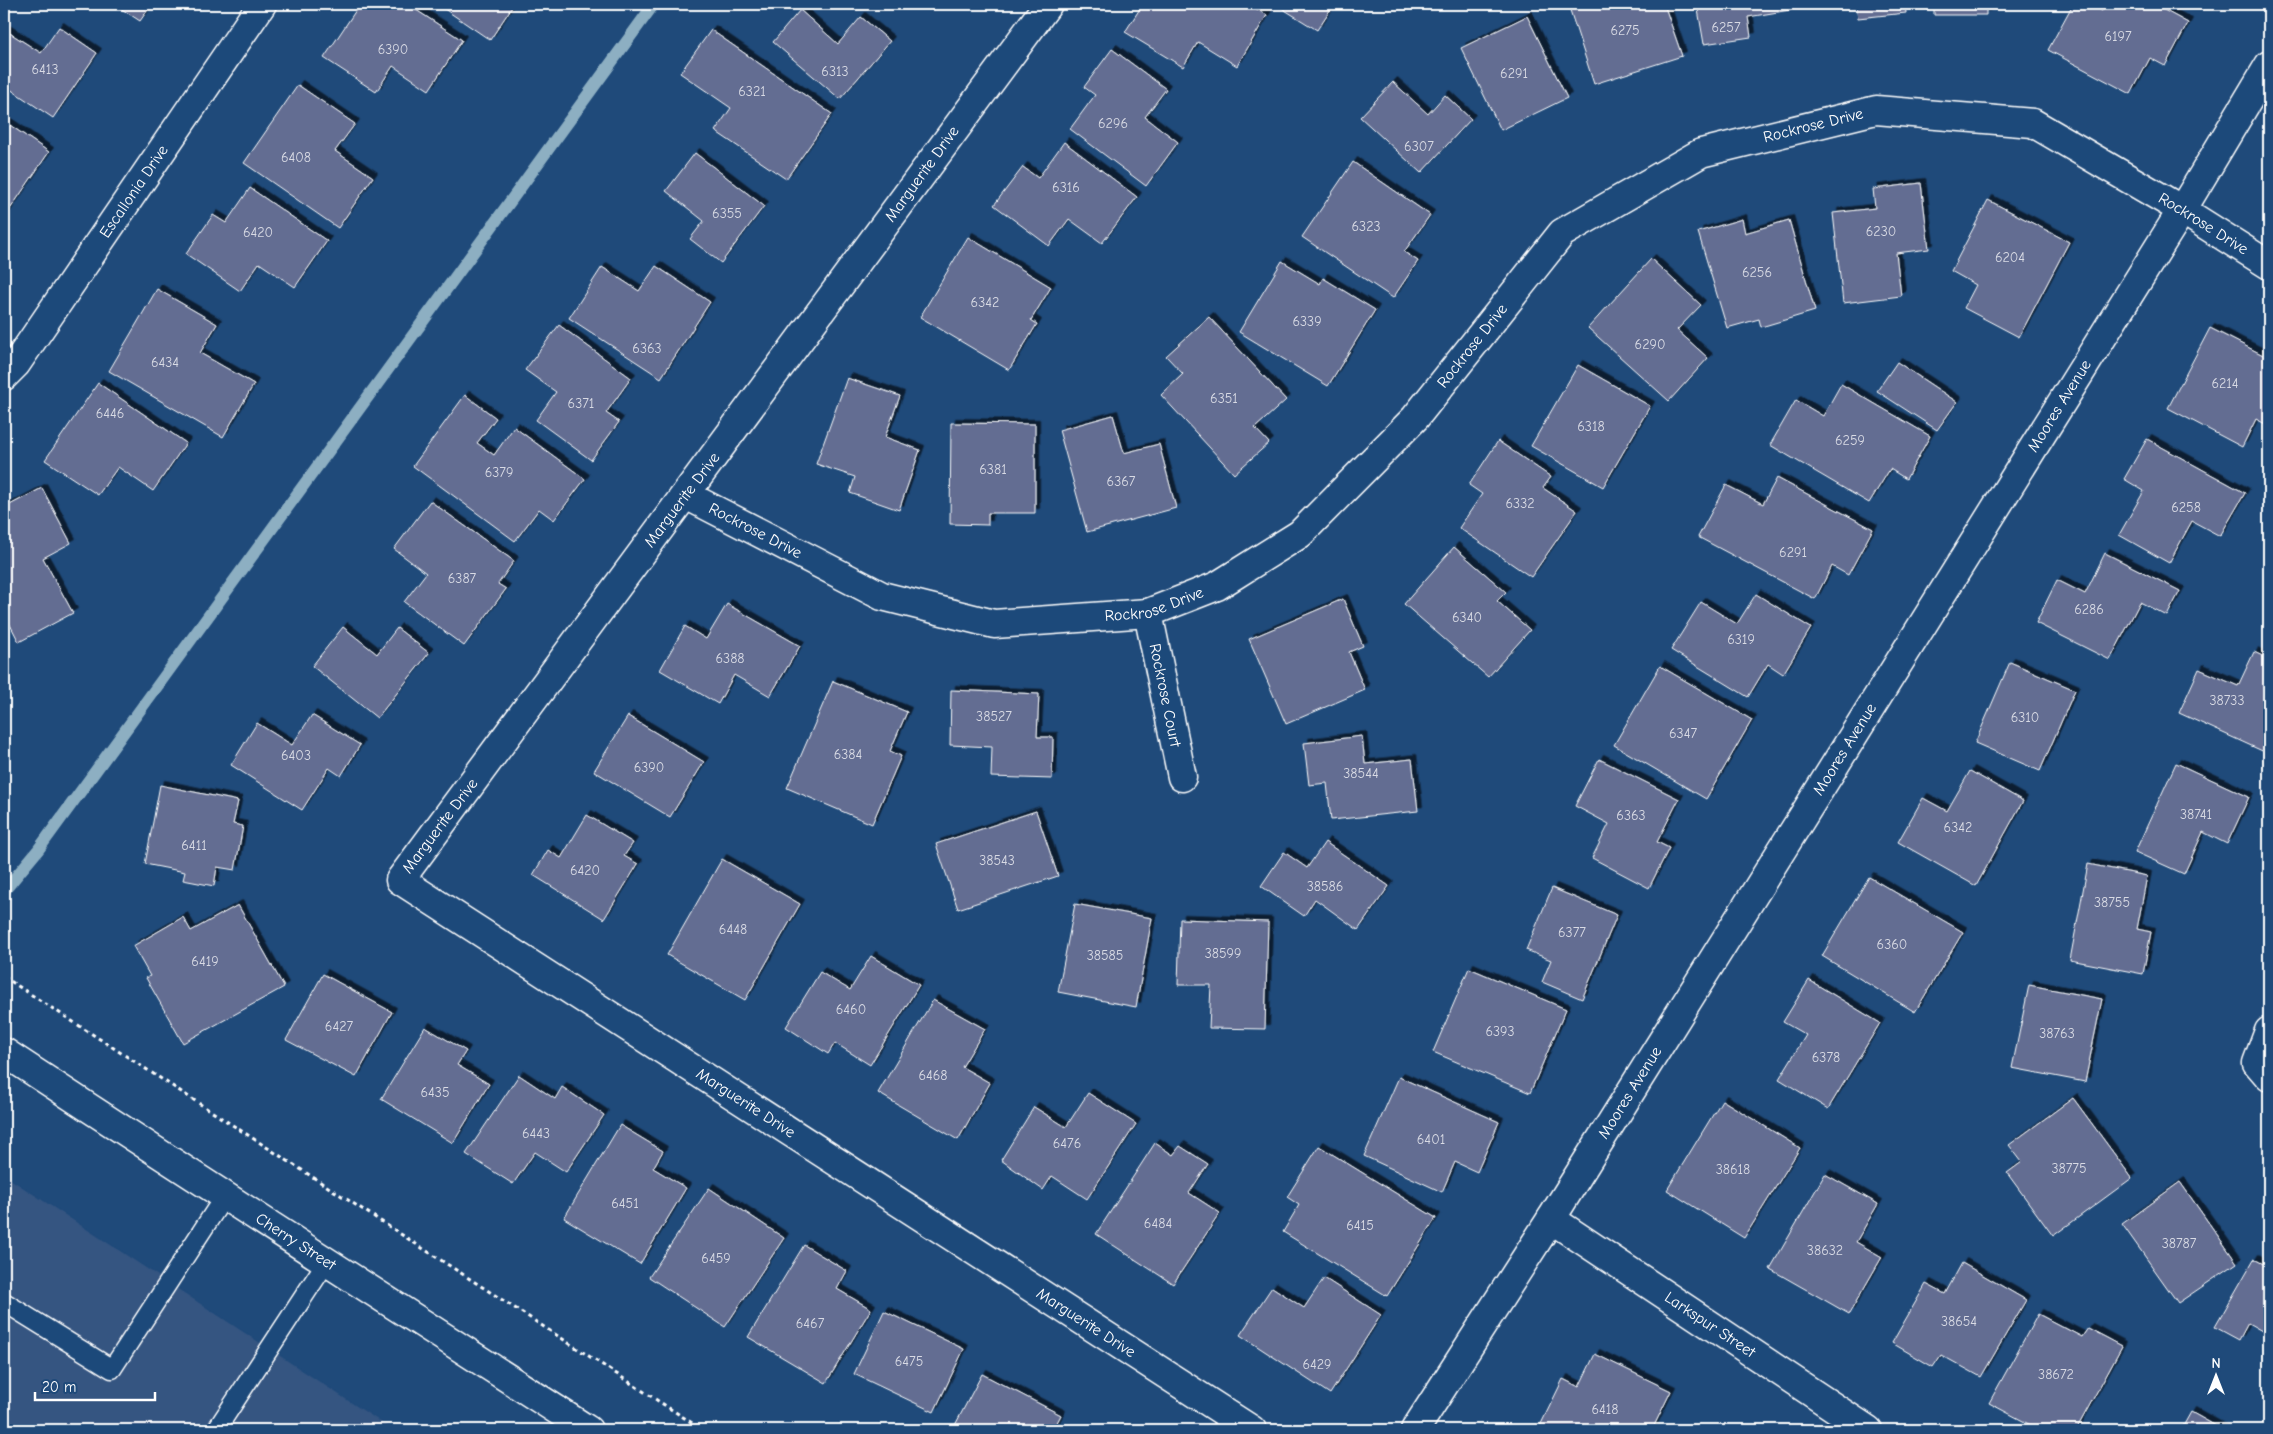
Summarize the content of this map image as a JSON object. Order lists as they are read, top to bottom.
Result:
{
  "streets": {
    "street": [
      "Rockrose Drive",
      "Marguerite Drive",
      "Escallonia Drive",
      "Moores Avenue",
      "Rockrose Court",
      "Cherry Street",
      "Larkspur Street"
    ]
  },
  "crossings": [
    ["Rockrose Drive", "Marguerite Drive"],
    ["Rockrose Drive", "Moores Avenue"],
    ["Rockrose Drive", "Rockrose Court"],
    ["Moores Avenue", "Larkspur Street"]
  ],
  "house_numbers": [
    "6257",
    "6275",
    "6197",
    "6390",
    "6413",
    "6313",
    "6291",
    "6321",
    "6296",
    "6307",
    "6408",
    "6316",
    "6355",
    "6323",
    "6230",
    "6420",
    "6204",
    "6256",
    "6342",
    "6339",
    "6290",
    "6363",
    "6434",
    "6214",
    "6351",
    "6371",
    "6446",
    "6318",
    "6259",
    "6381",
    "6379",
    "6367",
    "6332",
    "6258",
    "6291",
    "6387",
    "6286",
    "6340",
    "6319",
    "6388",
    "38733",
    "38527",
    "6310",
    "6347",
    "6384",
    "6403",
    "6390",
    "38544",
    "38741",
    "6363",
    "6342",
    "6411",
    "38543",
    "6420",
    "38586",
    "38755",
    "6448",
    "6377",
    "6360",
    "38599",
    "38585",
    "6419",
    "6460",
    "6427",
    "6393",
    "38763",
    "6378",
    "6468",
    "6435",
    "6443",
    "6401",
    "6476",
    "38775",
    "38618",
    "6451",
    "6484",
    "6415",
    "38787",
    "38632",
    "6459",
    "38654",
    "6467",
    "6475",
    "6429",
    "38672",
    "6418"
  ],
  "scale_bar": "20 m",
  "north": "top"
}
